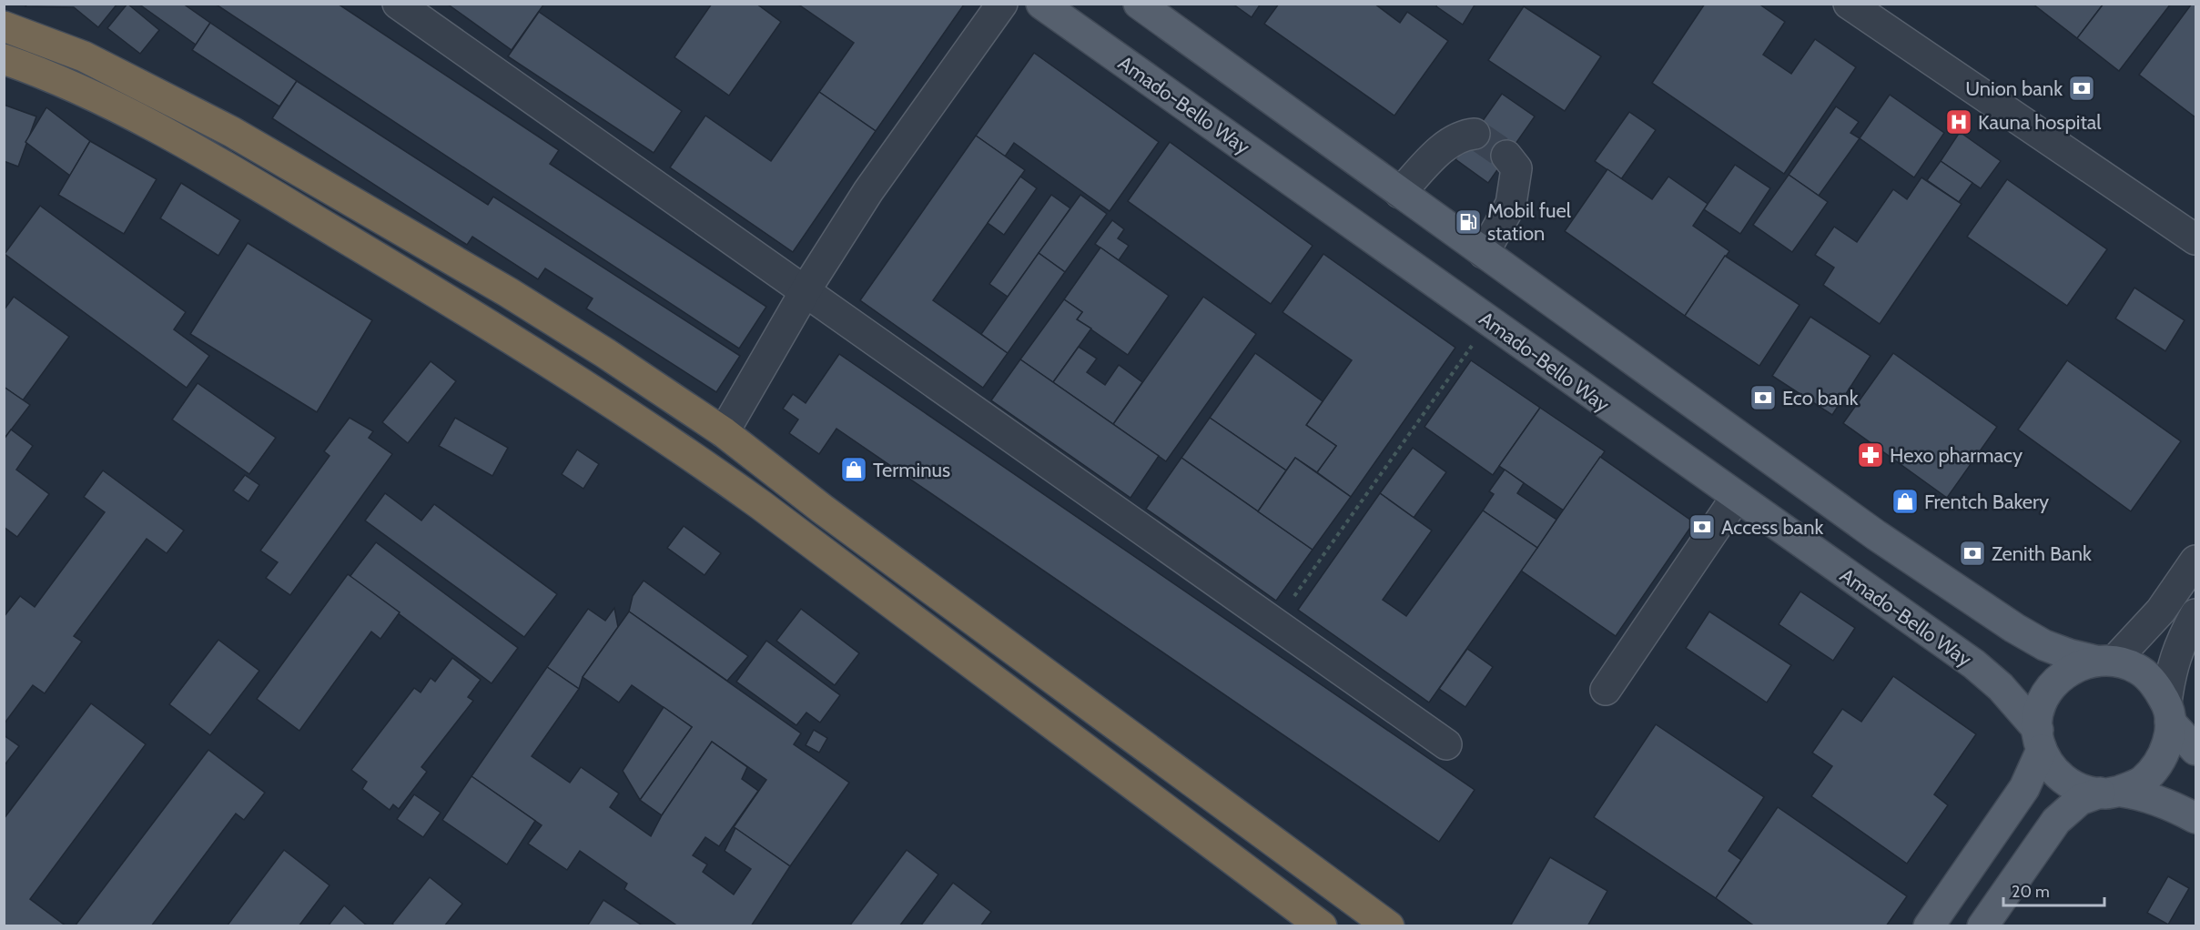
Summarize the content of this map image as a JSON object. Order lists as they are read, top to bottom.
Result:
{
  "streets": {
    "main road": ["Amado-Bello Way"]
  },
  "places": {
    "bank": [
      "Union bank",
      "Eco bank",
      "Access bank",
      "Zenith Bank"
    ],
    "hospital": ["Kauna hospital"],
    "fuel station": ["Mobil fuel station"],
    "pharmacy": ["Hexo pharmacy"],
    "shop": ["Terminus", "Frentch Bakery"]
  },
  "scale_bar": "20 m"
}
